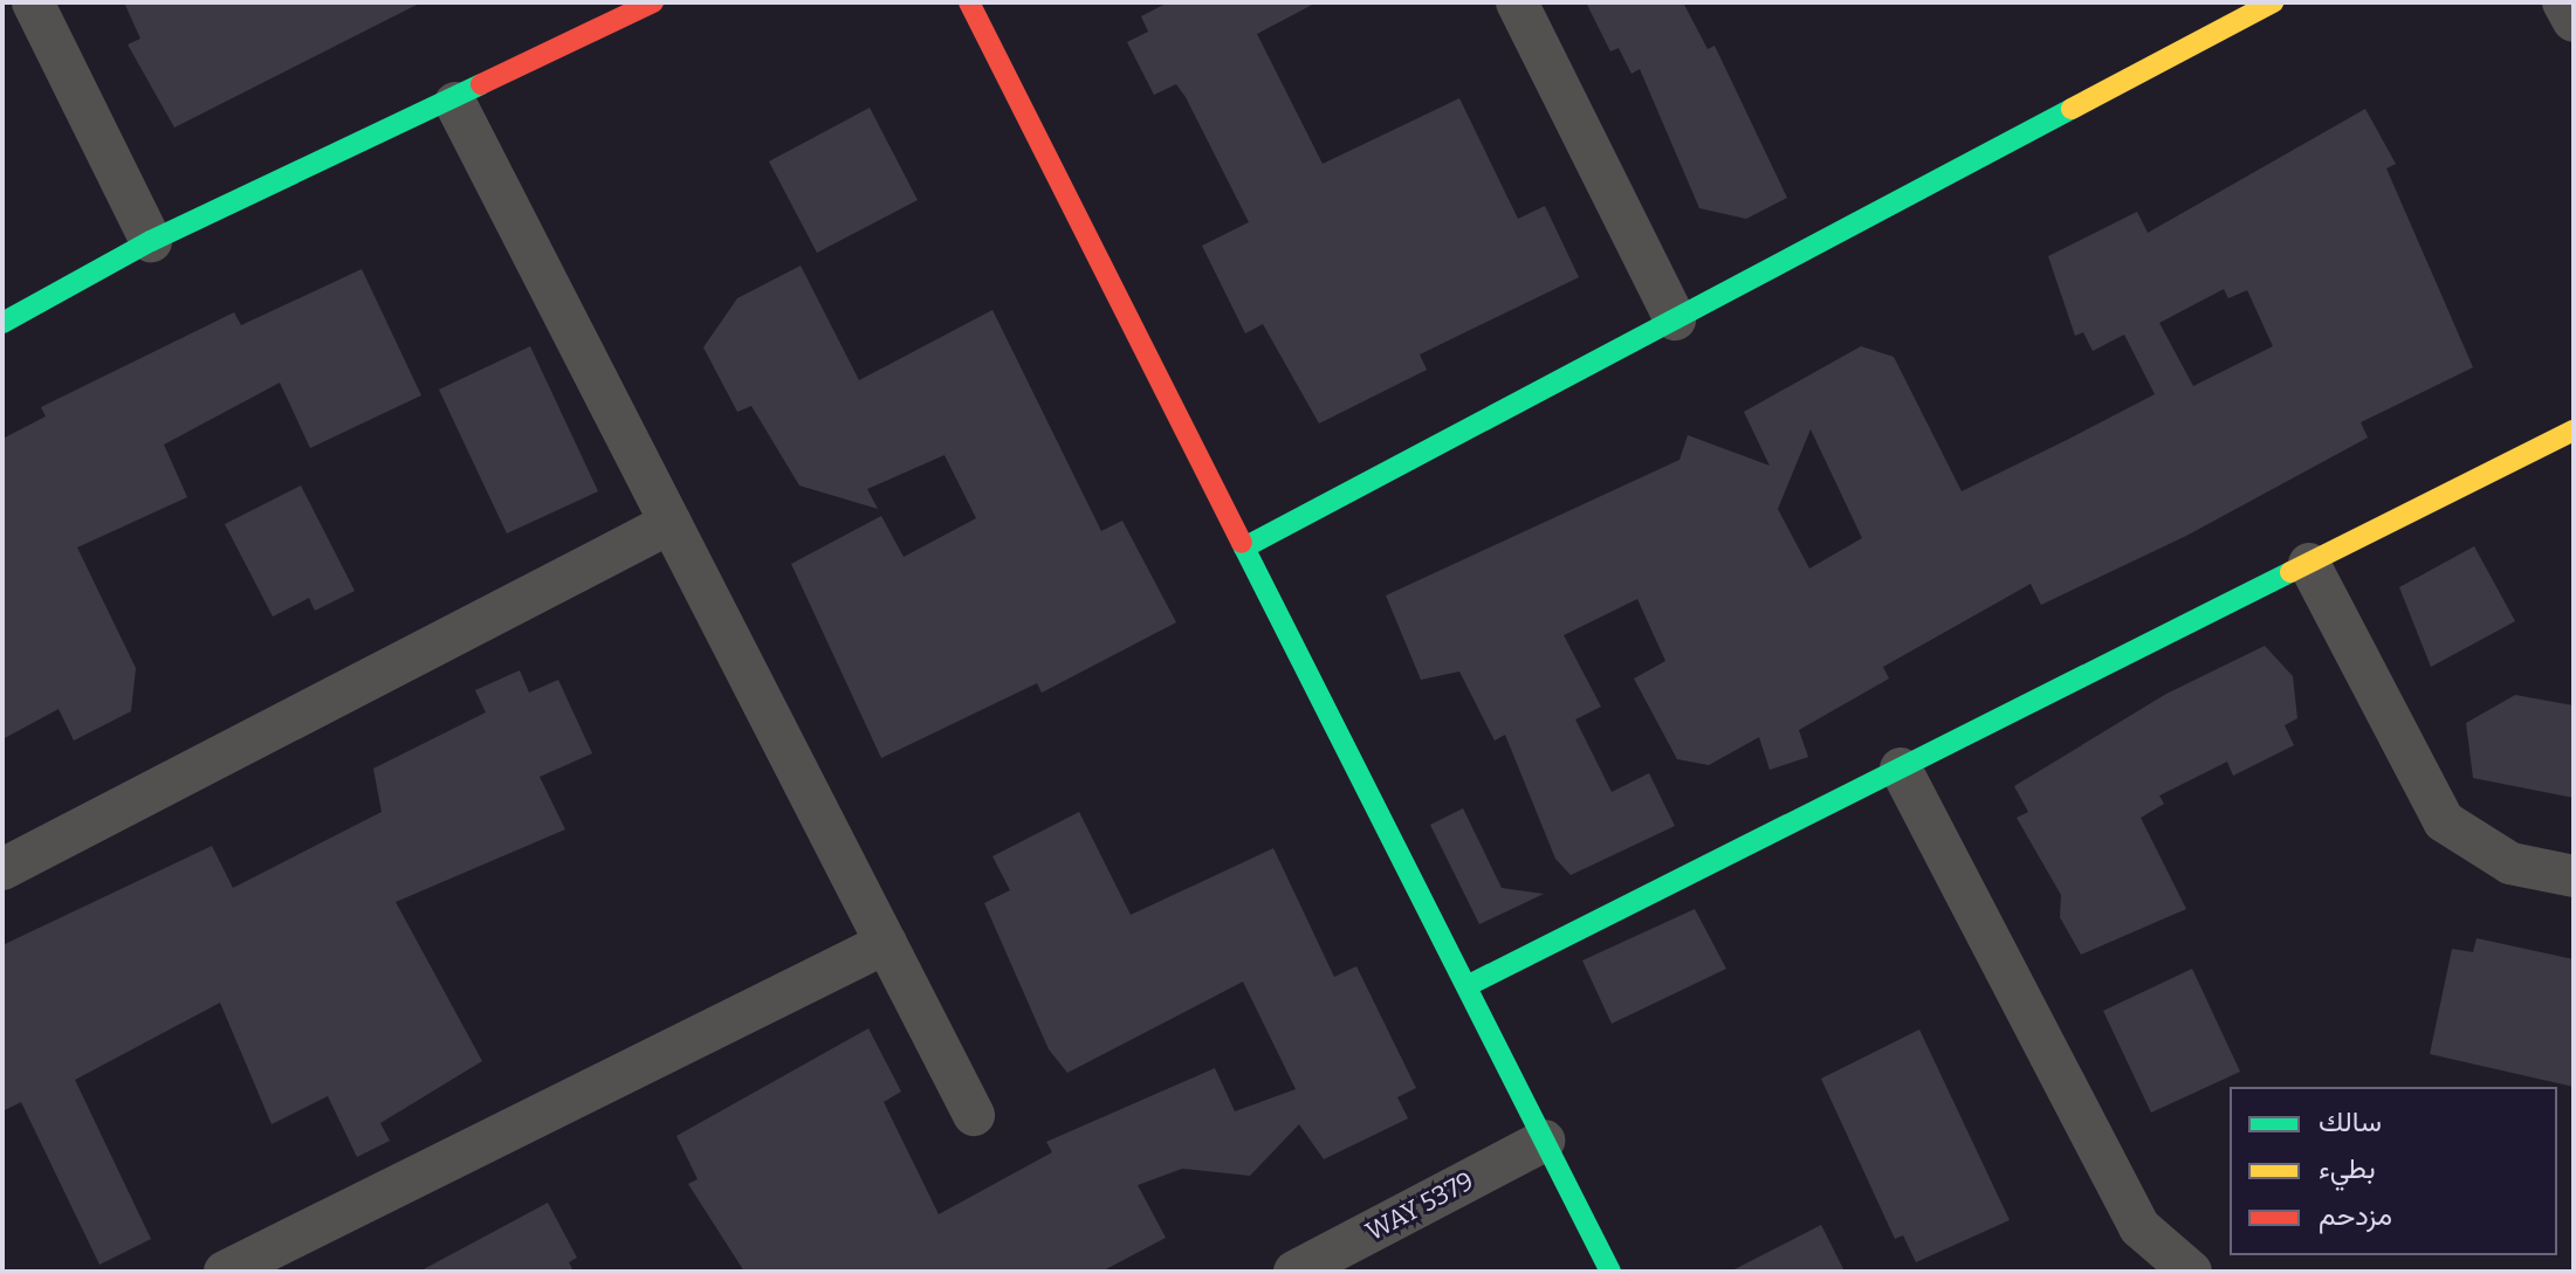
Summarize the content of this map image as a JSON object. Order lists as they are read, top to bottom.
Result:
{
  "streets": {
    "street": ["WAY 5379"]
  },
  "legend": ["سالك", "بطيء", "مزدحم"]
}
